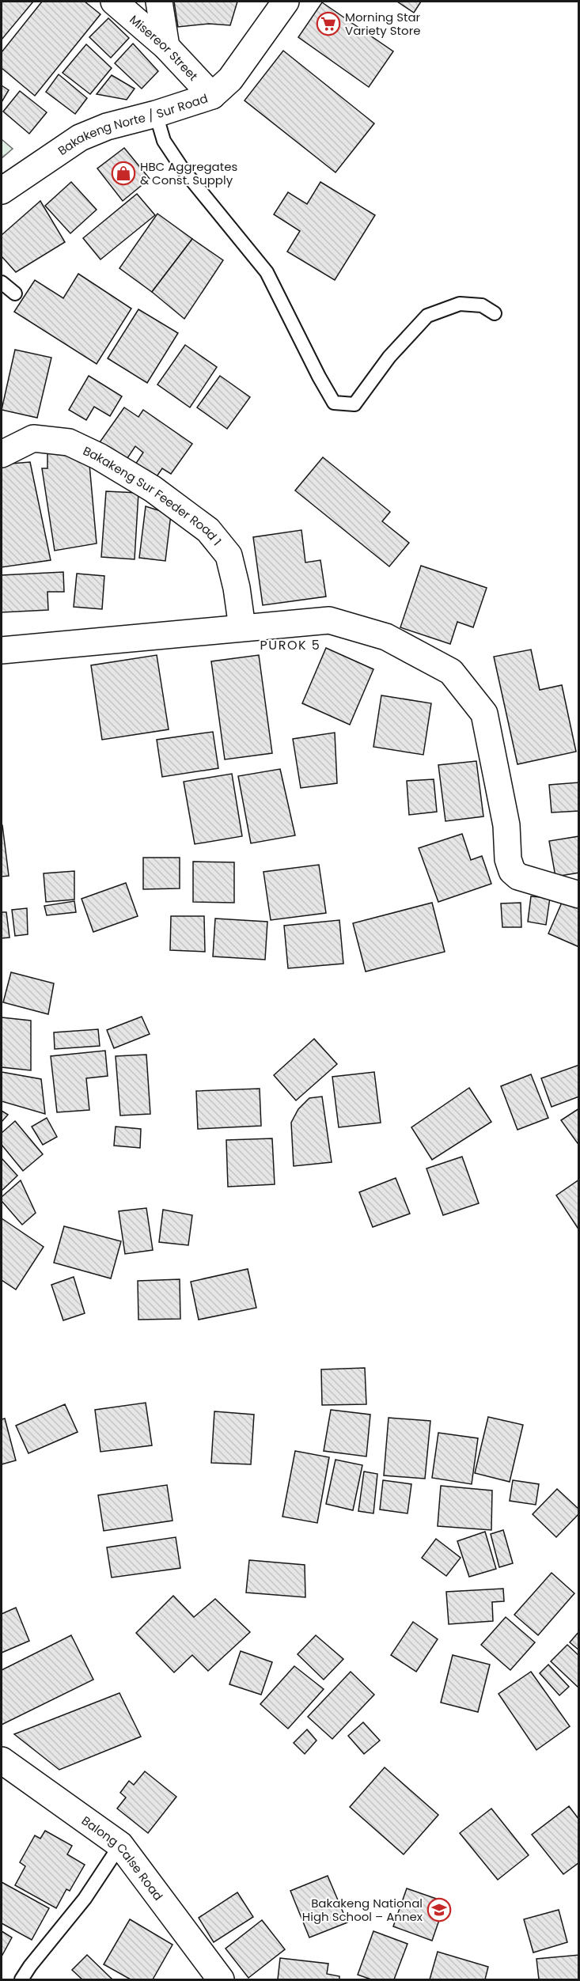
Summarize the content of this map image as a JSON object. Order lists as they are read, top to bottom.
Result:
{
  "streets": {
    "street": [
      "Misereor Street",
      "Bakakeng Norte / Sur Road",
      "Bakakeng Sur Feeder Road 1",
      "Balong Calse Road"
    ]
  },
  "crossings": [
    ["Misereor Street", "Bakakeng Norte / Sur Road"]
  ],
  "districts": ["PUROK 5"],
  "places": {
    "supermarket": ["Morning Star Variety Store"],
    "shop": ["HBC Aggregates & Const. Supply"],
    "school or university": ["Bakakeng National High School – Annex"]
  }
}
